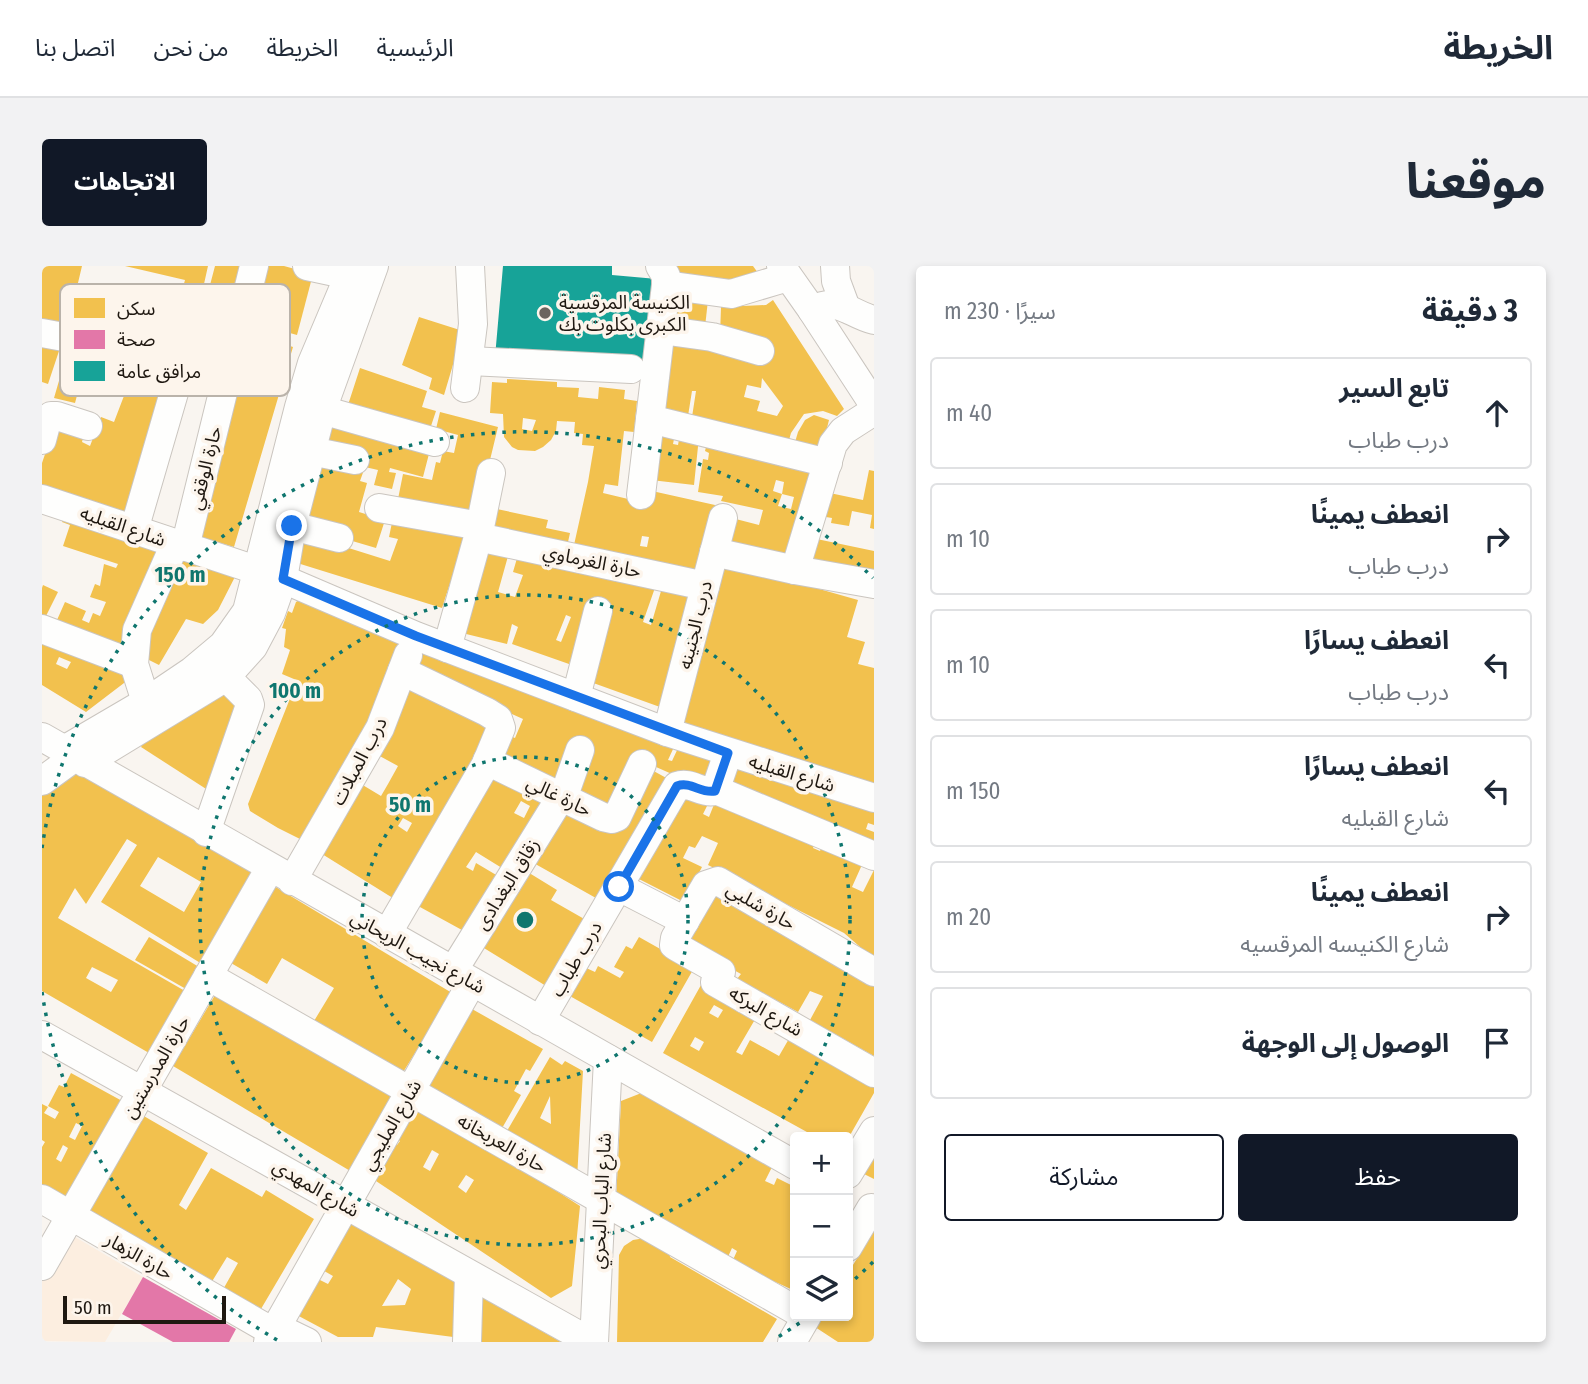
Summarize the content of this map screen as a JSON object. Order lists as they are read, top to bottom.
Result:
{
  "streets": {
    "street": [
      "حارة الوقفي",
      "شارع القبليه",
      "حارة الغرماوي",
      "درب الجنينه",
      "درب المبلات",
      "حارة غالي",
      "زقاق البغدادى",
      "حارة شلبي",
      "شارع نجيب الريحاني",
      "درب طباب",
      "شارع البركه",
      "حارة المدرستين",
      "شارع المليجي",
      "حارة العربخانه",
      "شارع المهدي",
      "شارع الباب البحري",
      "حارة الزهار"
    ]
  },
  "crossings": [
    ["حارة الوقفي", "شارع القبليه"],
    ["شارع القبليه", "درب الجنينه"],
    ["شارع القبليه", "درب المبلات"],
    ["حارة الغرماوي", "درب الجنينه"],
    ["درب المبلات", "شارع نجيب الريحاني"],
    ["درب المبلات", "حارة المدرستين"],
    ["حارة غالي", "زقاق البغدادى"],
    ["زقاق البغدادى", "شارع نجيب الريحاني"],
    ["زقاق البغدادى", "شارع المليجي"],
    ["حارة شلبي", "شارع البركه"],
    ["شارع نجيب الريحاني", "درب طباب"],
    ["شارع نجيب الريحاني", "حارة المدرستين"],
    ["شارع نجيب الريحاني", "شارع المليجي"],
    ["شارع نجيب الريحاني", "شارع الباب البحري"],
    ["حارة المدرستين", "حارة العربخانه"],
    ["حارة المدرستين", "شارع المهدي"],
    ["حارة المدرستين", "حارة الزهار"],
    ["شارع المليجي", "حارة العربخانه"],
    ["شارع المليجي", "شارع المهدي"],
    ["شارع المليجي", "حارة الزهار"],
    ["حارة العربخانه", "شارع الباب البحري"],
    ["شارع المهدي", "شارع الباب البحري"]
  ],
  "places": ["الكنيسة المرقسية الكبرى بكلوت بك"],
  "legend": ["سكن", "صحة", "مرافق عامة"],
  "scale_bar": "50 m",
  "page": {
    "header": "الخريطة",
    "nav": [
      "الرئيسية",
      "الخريطة",
      "من نحن",
      "اتصل بنا"
    ],
    "title": "موقعنا",
    "buttons": [
      "الاتجاهات",
      ["حفظ", "مشاركة"]
    ],
    "heading": ["3 دقيقة", "سيرًا · 230 m"],
    "list": [
      ["تابع السير", "درب طباب", "40 m"],
      ["انعطف يمينًا", "درب طباب", "10 m"],
      ["انعطف يسارًا", "درب طباب", "10 m"],
      ["انعطف يسارًا", "شارع القبليه", "150 m"],
      ["انعطف يمينًا", "شارع الكنيسه المرقسيه", "20 m"],
      "الوصول إلى الوجهة"
    ],
    "map_buttons": ["+", "−"],
    "scale": "50 m"
  },
  "rings": ["150 m", "100 m", "50 m"]
}
